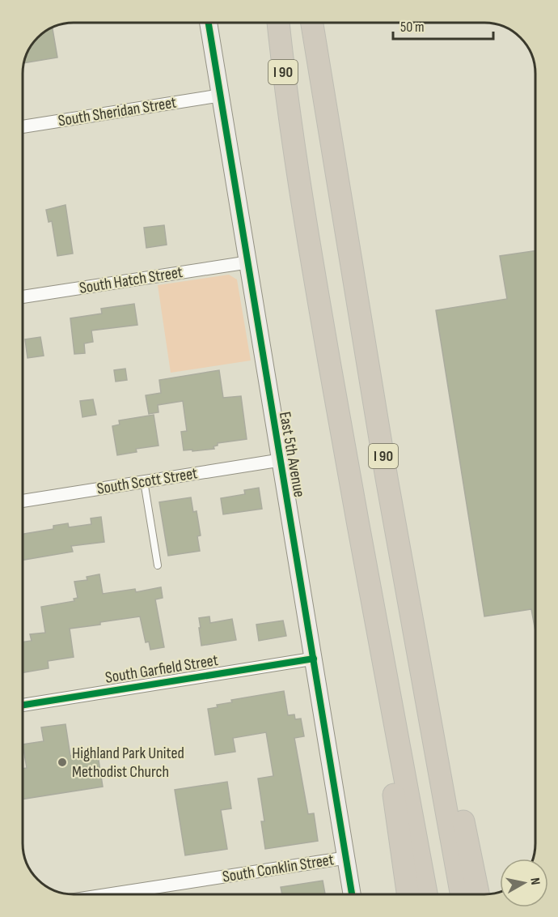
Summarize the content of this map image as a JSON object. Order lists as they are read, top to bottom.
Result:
{
  "streets": {
    "highway": ["I 90"],
    "street": [
      "South Sheridan Street",
      "South Hatch Street",
      "East 5th Avenue",
      "South Scott Street",
      "South Garfield Street",
      "South Conklin Street"
    ]
  },
  "crossings": [
    ["South Sheridan Street", "East 5th Avenue"],
    ["South Hatch Street", "East 5th Avenue"],
    ["East 5th Avenue", "South Scott Street"],
    ["East 5th Avenue", "South Garfield Street"],
    ["East 5th Avenue", "South Conklin Street"]
  ],
  "places": ["Highland Park United Methodist Church"],
  "scale_bar": "50 m",
  "north": "right"
}
